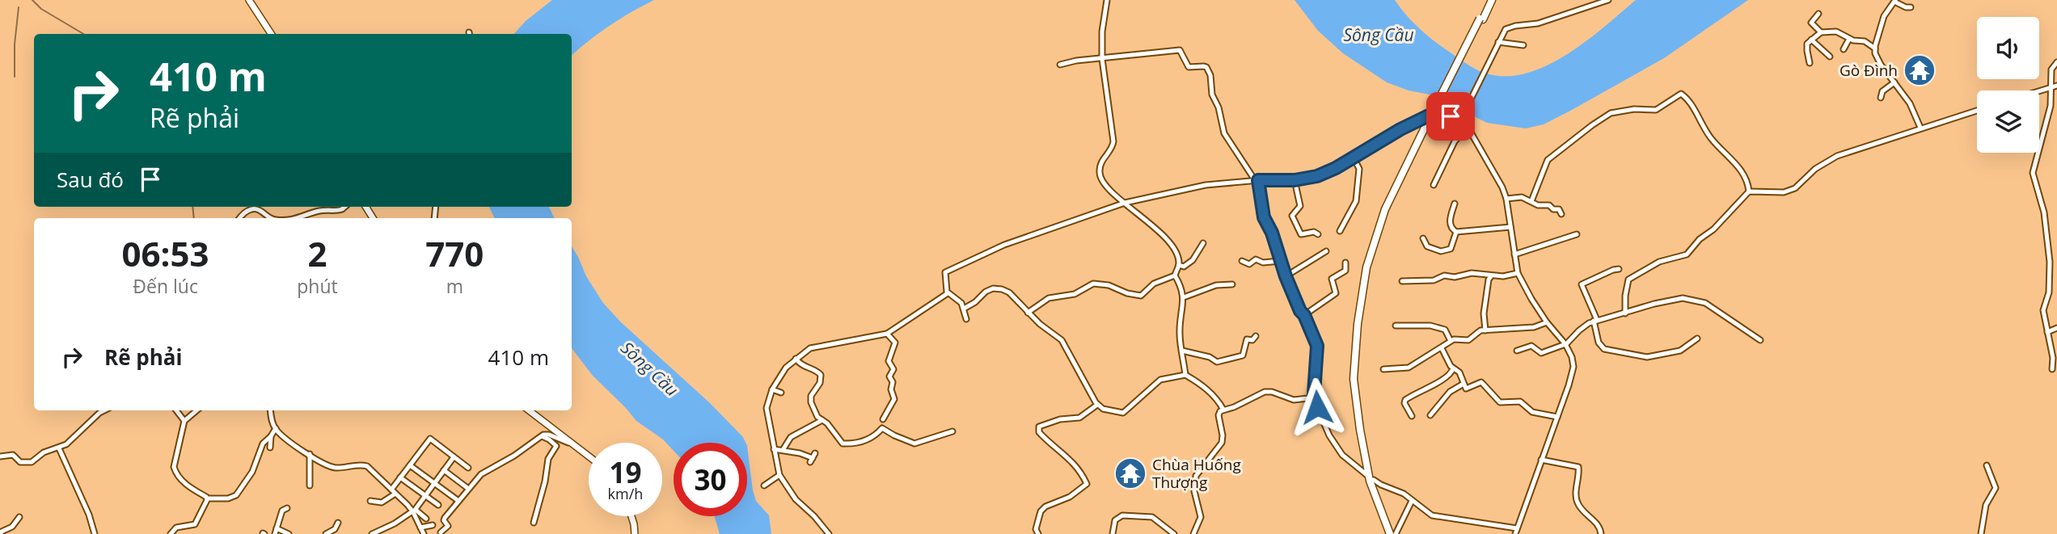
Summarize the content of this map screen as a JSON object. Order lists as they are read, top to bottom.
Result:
{
  "water": ["Sông Cầu"],
  "places": {
    "temple": ["Gò Đình", "Chùa Huống Thượng"]
  },
  "page": {
    "turn": ["410 m", "Rẽ phải"],
    "then": "Sau đó",
    "eta": [
      "06:53",
      "Đến lúc",
      "2",
      "phút",
      "770",
      "m"
    ],
    "list": [
      {
        "name": "Rẽ phải",
        "value": "410 m"
      }
    ],
    "speed": "19 km/h",
    "limit": "30"
  }
}
